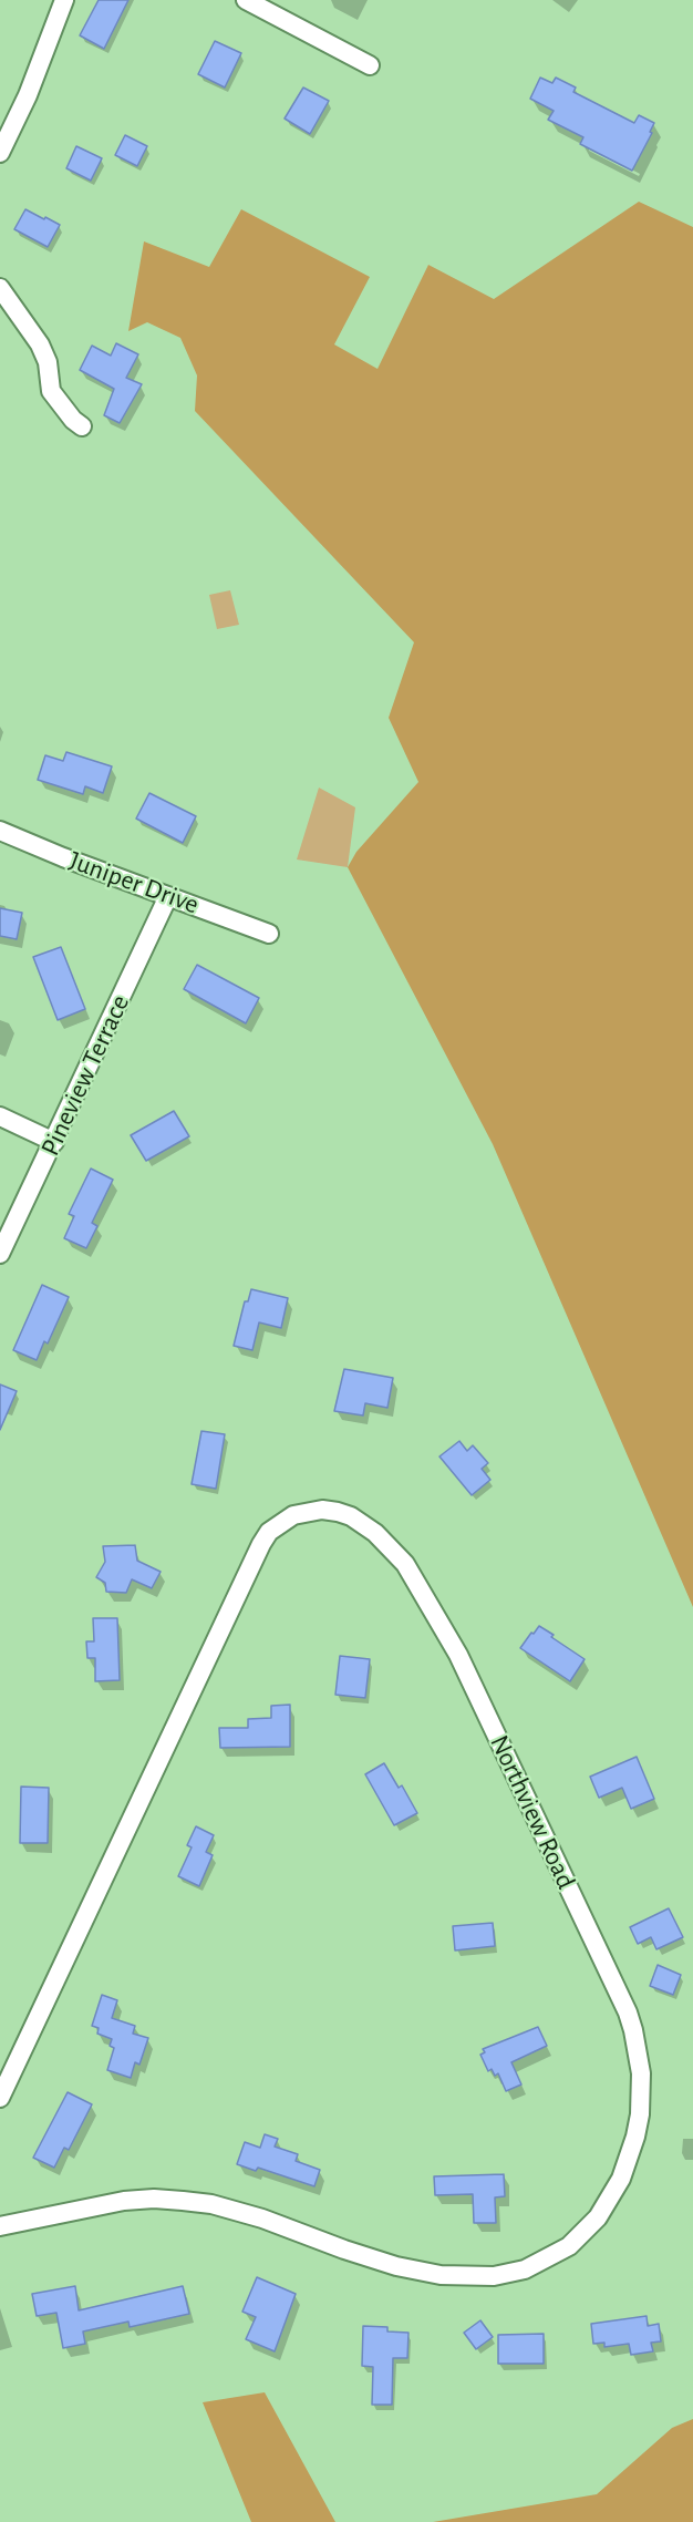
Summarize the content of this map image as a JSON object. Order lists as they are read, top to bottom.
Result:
{
  "streets": {
    "street": ["Juniper Drive", "Pineview Terrace", "Northview Road"]
  },
  "crossings": [
    ["Juniper Drive", "Pineview Terrace"]
  ]
}
